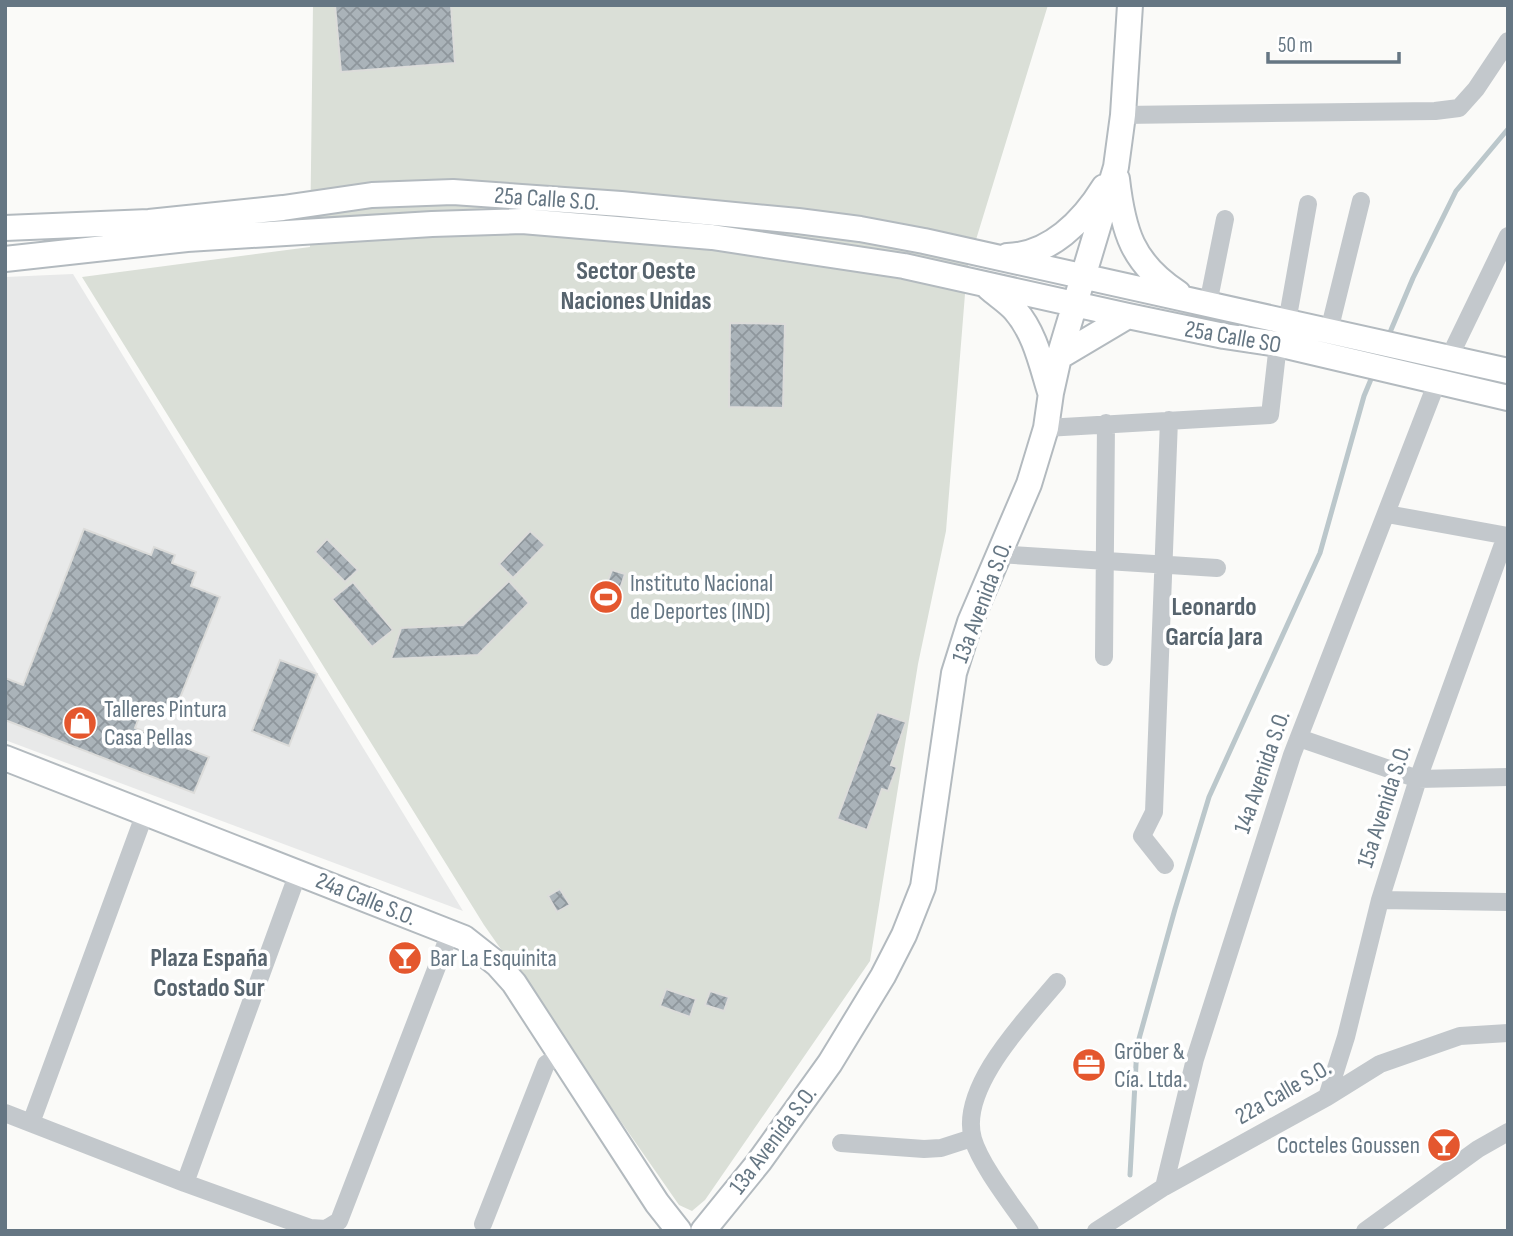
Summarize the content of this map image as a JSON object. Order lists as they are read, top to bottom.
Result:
{
  "streets": {
    "street": [
      "25a Calle S.O.",
      "25a Calle SO",
      "13a Avenida S.O.",
      "14a Avenida S.O.",
      "15a Avenida S.O.",
      "24a Calle S.O.",
      "22a Calle S.O."
    ]
  },
  "crossings": [
    ["25a Calle S.O.", "25a Calle SO"],
    ["25a Calle S.O.", "13a Avenida S.O."],
    ["25a Calle SO", "13a Avenida S.O."],
    ["25a Calle SO", "14a Avenida S.O."],
    ["14a Avenida S.O.", "22a Calle S.O."],
    ["15a Avenida S.O.", "22a Calle S.O."]
  ],
  "districts": ["Sector Oeste Naciones Unidas", "Leonardo García Jara", "Plaza España Costado Sur"],
  "places": {
    "sports": ["Instituto Nacional de Deportes (IND)"],
    "shop": ["Talleres Pintura Casa Pellas"],
    "bar": ["Bar La Esquinita", "Cocteles Goussen"],
    "office": ["Gröber & Cía. Ltda."]
  },
  "scale_bar": "50 m"
}
